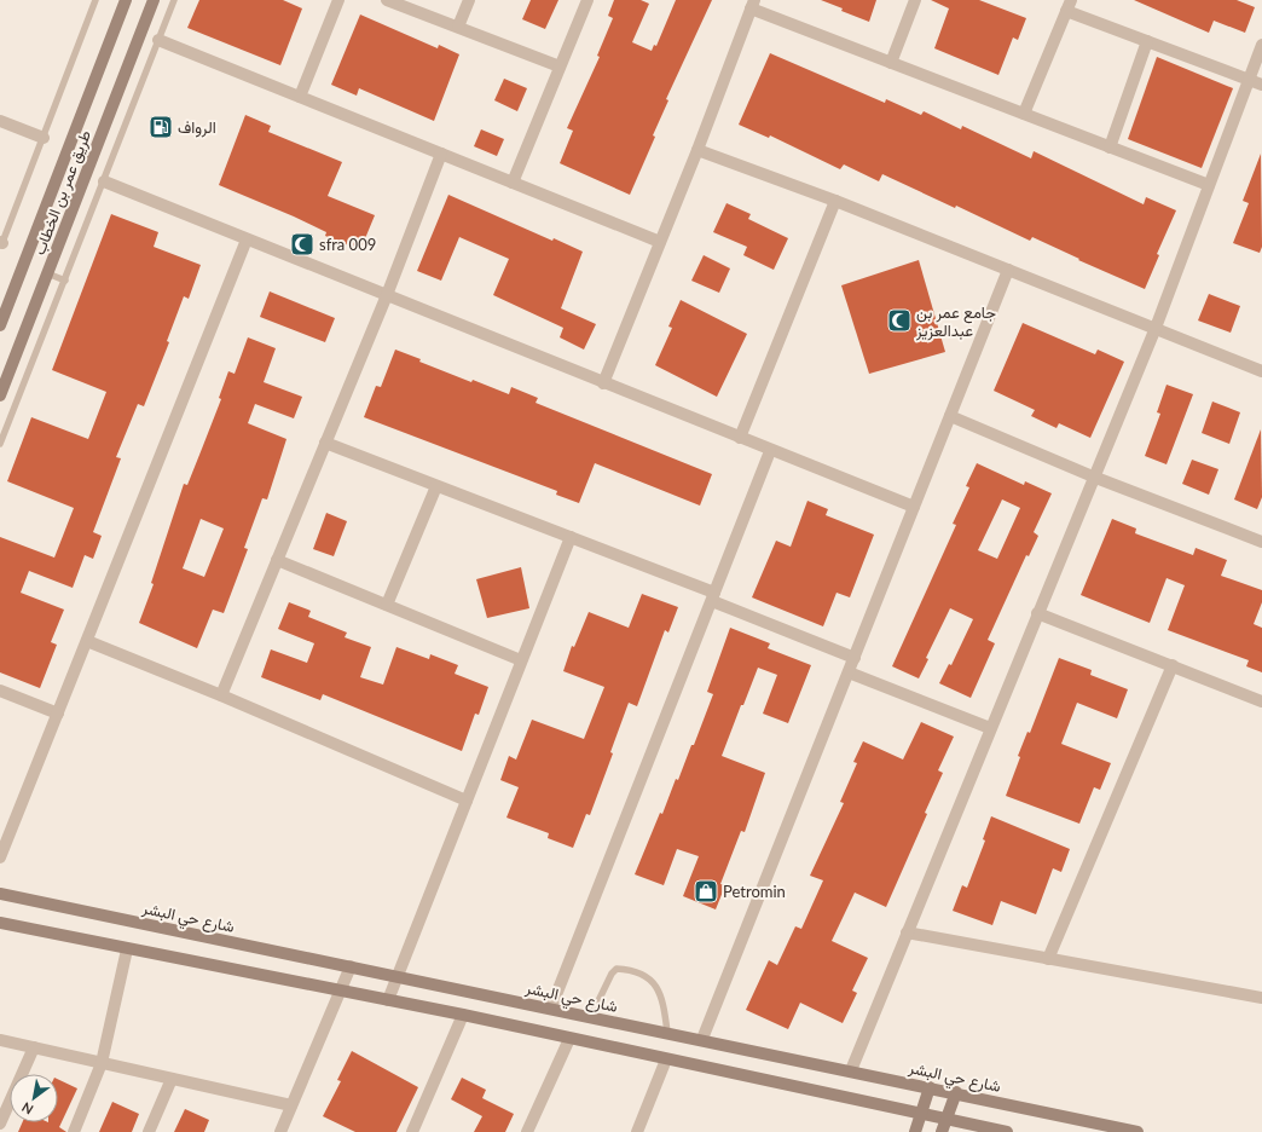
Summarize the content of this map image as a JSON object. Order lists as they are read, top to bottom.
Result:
{
  "streets": {
    "street": ["طريق عمر بن الخطاب", "شارع حي البشر"]
  },
  "places": {
    "fuel station": ["الرواف"],
    "mosque": ["sfra 009", "جامع عمر بن عبدالعزيز"],
    "shop": ["Petromin"]
  },
  "north": "bottom left"
}
